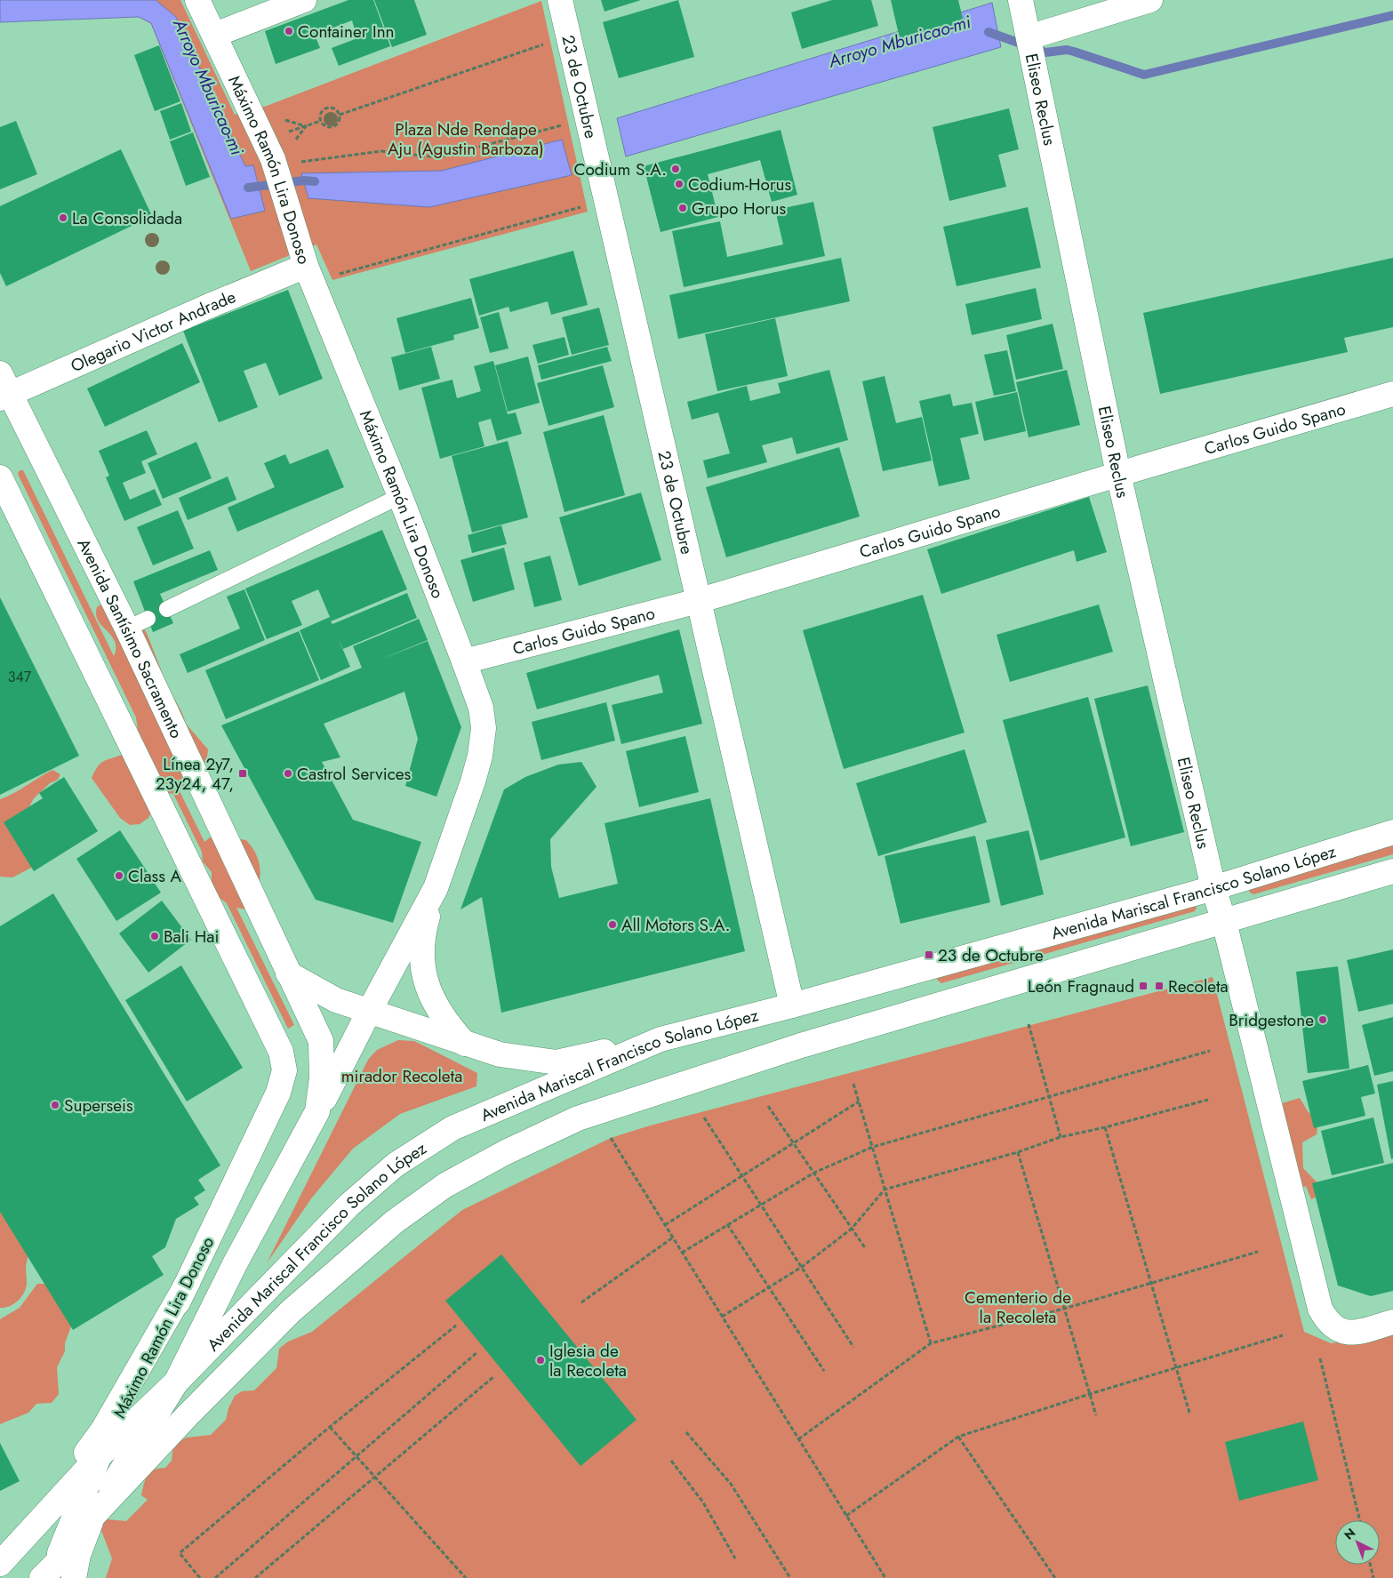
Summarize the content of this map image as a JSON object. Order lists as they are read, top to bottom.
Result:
{
  "streets": {
    "main road": [
      "23 de Octubre",
      "Eliseo Reclus",
      "Máximo Ramón Lira Donoso",
      "Olegario Victor Andrade",
      "Carlos Guido Spano",
      "Avenida Santísimo Sacramento",
      "Avenida Mariscal Francisco Solano López"
    ]
  },
  "crossings": [
    ["23 de Octubre", "Carlos Guido Spano"],
    ["23 de Octubre", "Avenida Mariscal Francisco Solano López"],
    ["Eliseo Reclus", "Carlos Guido Spano"],
    ["Eliseo Reclus", "Avenida Mariscal Francisco Solano López"],
    ["Máximo Ramón Lira Donoso", "Olegario Victor Andrade"],
    ["Máximo Ramón Lira Donoso", "Carlos Guido Spano"],
    ["Máximo Ramón Lira Donoso", "Avenida Santísimo Sacramento"],
    ["Máximo Ramón Lira Donoso", "Avenida Mariscal Francisco Solano López"],
    ["Olegario Victor Andrade", "Avenida Santísimo Sacramento"]
  ],
  "water": ["Arroyo Mburicao-mi"],
  "parks": ["Plaza Nde Rendape Aju (Agustin Barboza)", "mirador Recoleta", "Cementerio de la Recoleta"],
  "places": {
    "other": [
      "Container Inn",
      "Codium S.A.",
      "Codium-Horus",
      "Grupo Horus",
      "La Consolidada",
      "Castrol Services",
      "Class A",
      "All Motors S.A.",
      "Bali Hai",
      "Bridgestone",
      "Superseis",
      "Iglesia de la Recoleta"
    ],
    "transit": [
      "Línea 2y7, 23y24, 47,",
      "23 de Octubre",
      "León Fragnaud",
      "Recoleta"
    ]
  },
  "house_numbers": ["347"],
  "north": "top left"
}
